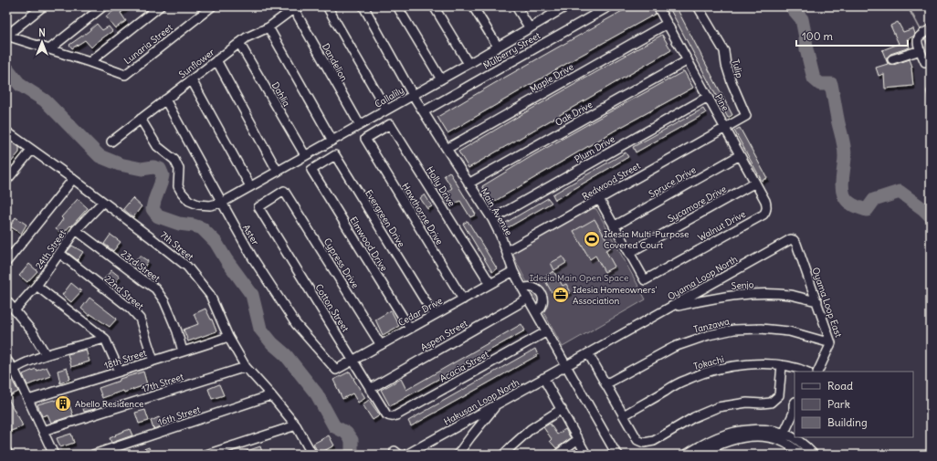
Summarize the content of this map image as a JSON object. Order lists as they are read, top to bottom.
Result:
{
  "streets": {
    "street": [
      "Lunaria Street",
      "Mulberry Street",
      "Dandelion",
      "Sunflower",
      "Tulip",
      "Maple Drive",
      "Dahlia",
      "Callalily",
      "Pine",
      "Oak Drive",
      "Plum Drive",
      "Redwood Street",
      "Spruce Drive",
      "Holly Drive",
      "Sycamore Drive",
      "Main Avenue",
      "Hawthorne Drive",
      "Evergreen Drive",
      "Walnut Drive",
      "Aster",
      "Elmwood Drive",
      "7th Street",
      "24th Street",
      "Cypress Drive",
      "23rd Street",
      "Oyama Loop North",
      "Senjo",
      "22nd Street",
      "Oyama Loop East",
      "Cotton Street",
      "Cedar Drive",
      "Tanzawa",
      "Aspen Street",
      "18th Street",
      "Tokachi",
      "Acacia Street",
      "17th Street",
      "Hakusan Loop North",
      "16th Street"
    ]
  },
  "crossings": [
    ["Mulberry Street", "Main Avenue"],
    ["Dandelion", "Sunflower"],
    ["Dandelion", "Callalily"],
    ["Sunflower", "Dahlia"],
    ["Sunflower", "Aster"],
    ["Tulip", "Pine"],
    ["Tulip", "Redwood Street"],
    ["Maple Drive", "Pine"],
    ["Maple Drive", "Main Avenue"],
    ["Dahlia", "Callalily"],
    ["Callalily", "Main Avenue"],
    ["Callalily", "Aster"],
    ["Pine", "Oak Drive"],
    ["Pine", "Plum Drive"],
    ["Pine", "Redwood Street"],
    ["Pine", "Spruce Drive"],
    ["Pine", "Sycamore Drive"],
    ["Pine", "Walnut Drive"],
    ["Oak Drive", "Main Avenue"],
    ["Plum Drive", "Main Avenue"],
    ["Redwood Street", "Main Avenue"],
    ["Holly Drive", "Hawthorne Drive"],
    ["Holly Drive", "Cedar Drive"],
    ["Sycamore Drive", "Walnut Drive"],
    ["Main Avenue", "Oyama Loop North"],
    ["Main Avenue", "Cedar Drive"],
    ["Main Avenue", "Aspen Street"],
    ["Main Avenue", "Acacia Street"],
    ["Main Avenue", "Hakusan Loop North"],
    ["Hawthorne Drive", "Cedar Drive"],
    ["Evergreen Drive", "Elmwood Drive"],
    ["Evergreen Drive", "Cedar Drive"],
    ["Aster", "Cedar Drive"],
    ["Elmwood Drive", "Cedar Drive"],
    ["7th Street", "24th Street"],
    ["7th Street", "18th Street"],
    ["7th Street", "17th Street"],
    ["7th Street", "16th Street"],
    ["24th Street", "23rd Street"],
    ["24th Street", "22nd Street"],
    ["Cypress Drive", "Cotton Street"],
    ["Cypress Drive", "Cedar Drive"],
    ["23rd Street", "18th Street"],
    ["Oyama Loop North", "Senjo"],
    ["Oyama Loop North", "Oyama Loop East"],
    ["Oyama Loop North", "Hakusan Loop North"],
    ["Senjo", "Oyama Loop East"],
    ["22nd Street", "18th Street"],
    ["Oyama Loop East", "Tanzawa"],
    ["Cotton Street", "Cedar Drive"],
    ["Cotton Street", "Aspen Street"],
    ["Cotton Street", "Acacia Street"]
  ],
  "parks": ["Idesia Main Open Space"],
  "places": {
    "sports": ["Idesia Multi-Purpose Covered Court"],
    "office": ["Idesia Homeowners' Association"],
    "building": ["Abello Residence"]
  },
  "legend": ["Road", "Park", "Building"],
  "scale_bar": "100 m",
  "north": "top"
}
